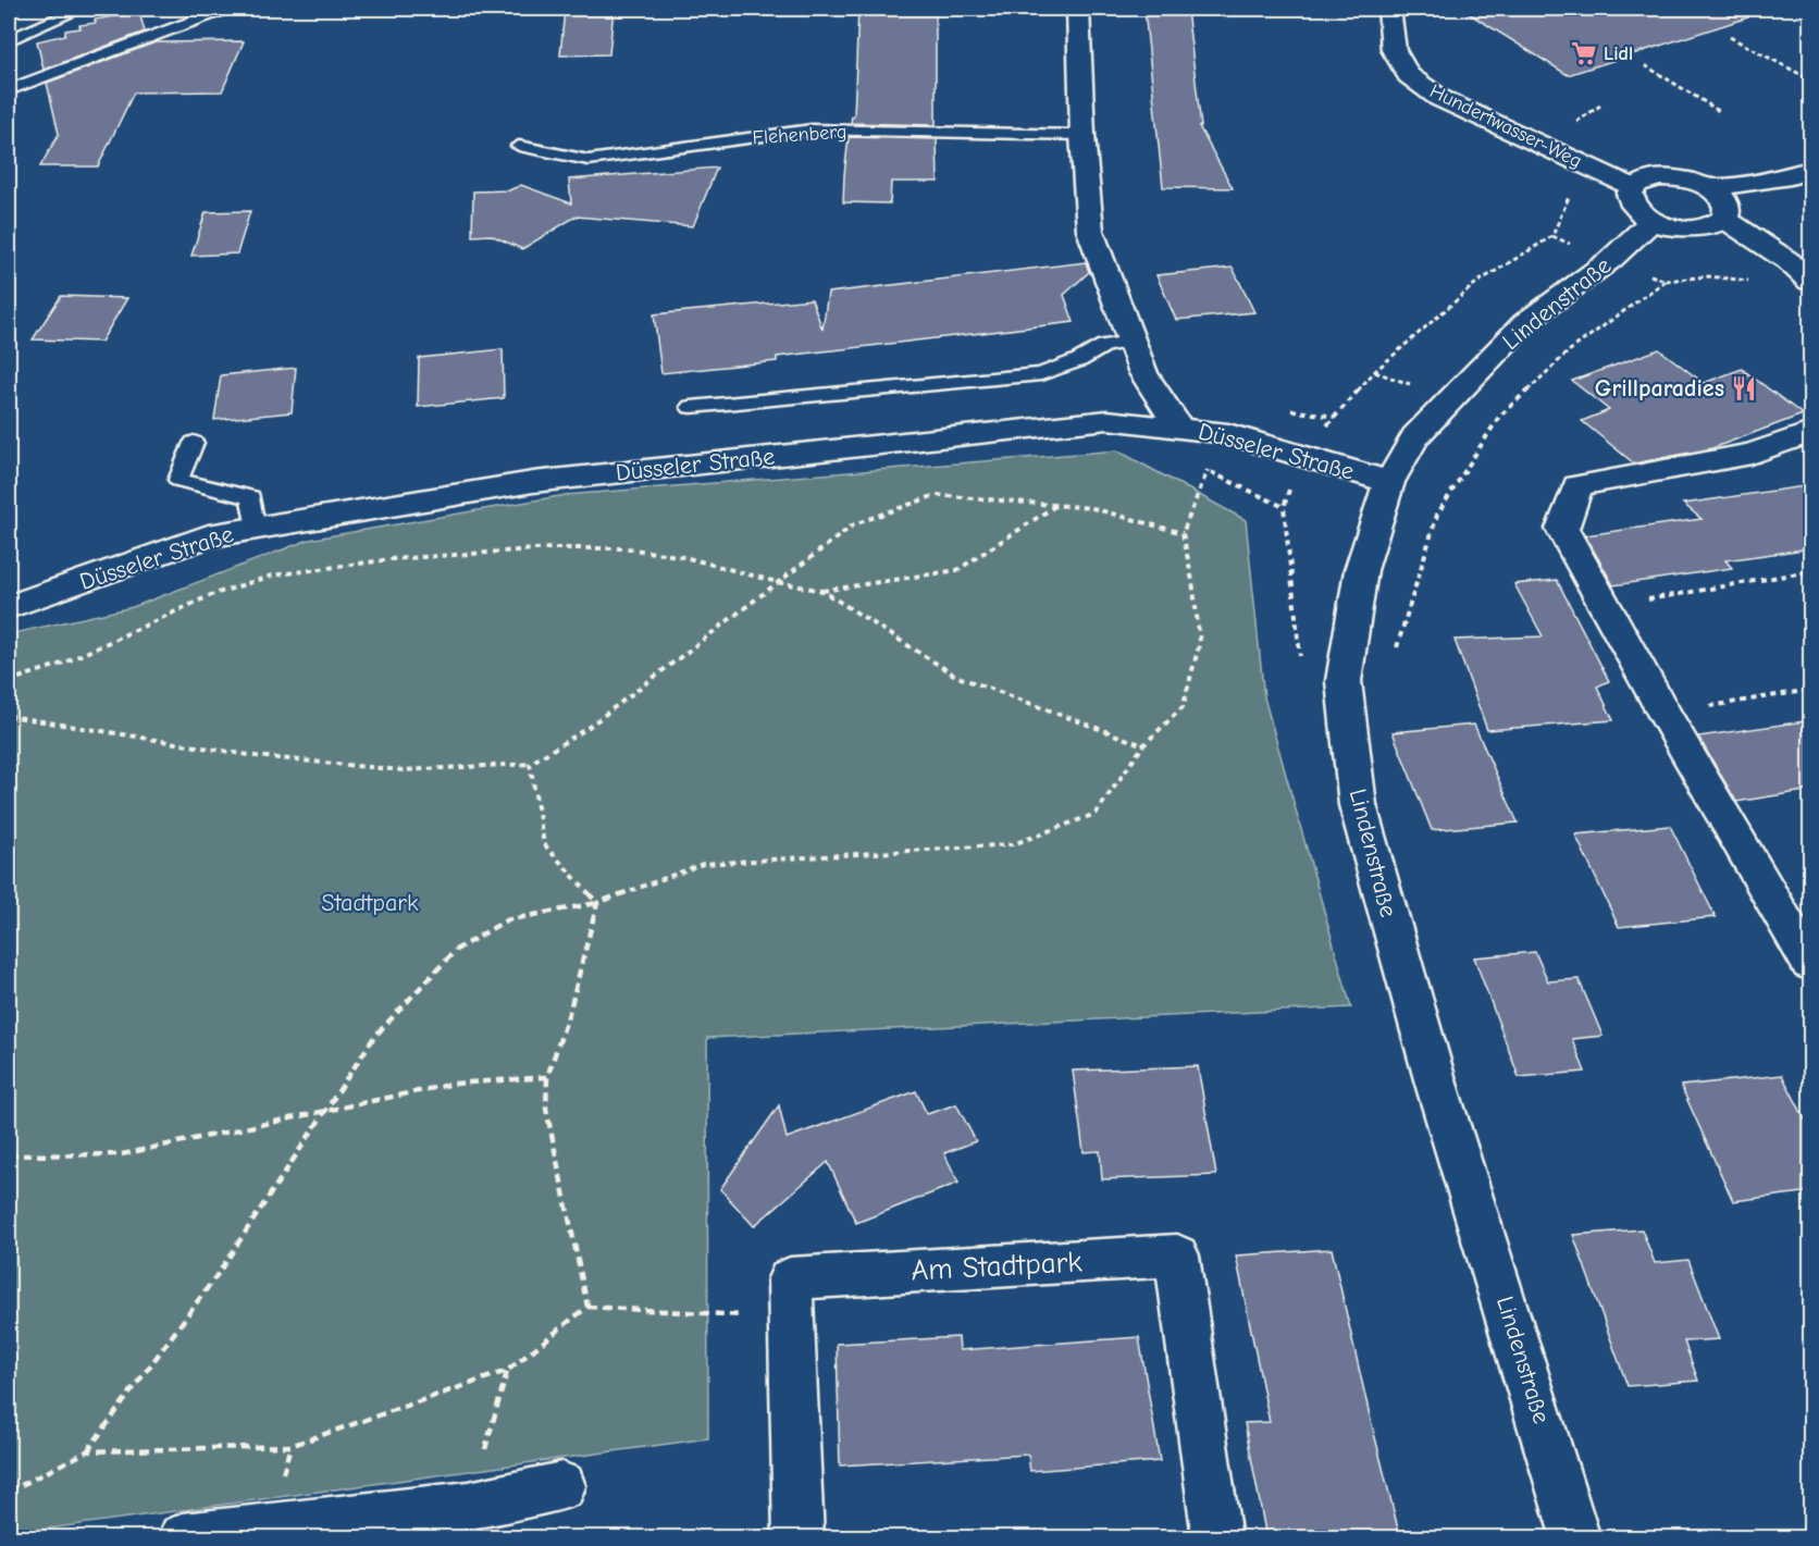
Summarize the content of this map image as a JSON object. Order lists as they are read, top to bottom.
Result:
{
  "streets": {
    "main road": [
      "Hundertwasser-Weg",
      "Lindenstraße",
      "Düsseler Straße",
      "Am Stadtpark"
    ],
    "lane": ["Flehenberg"]
  },
  "crossings": [
    ["Lindenstraße", "Düsseler Straße"]
  ],
  "parks": ["Stadtpark"],
  "places": {
    "supermarket": ["Lidl"],
    "restaurant": ["Grillparadies"]
  }
}
